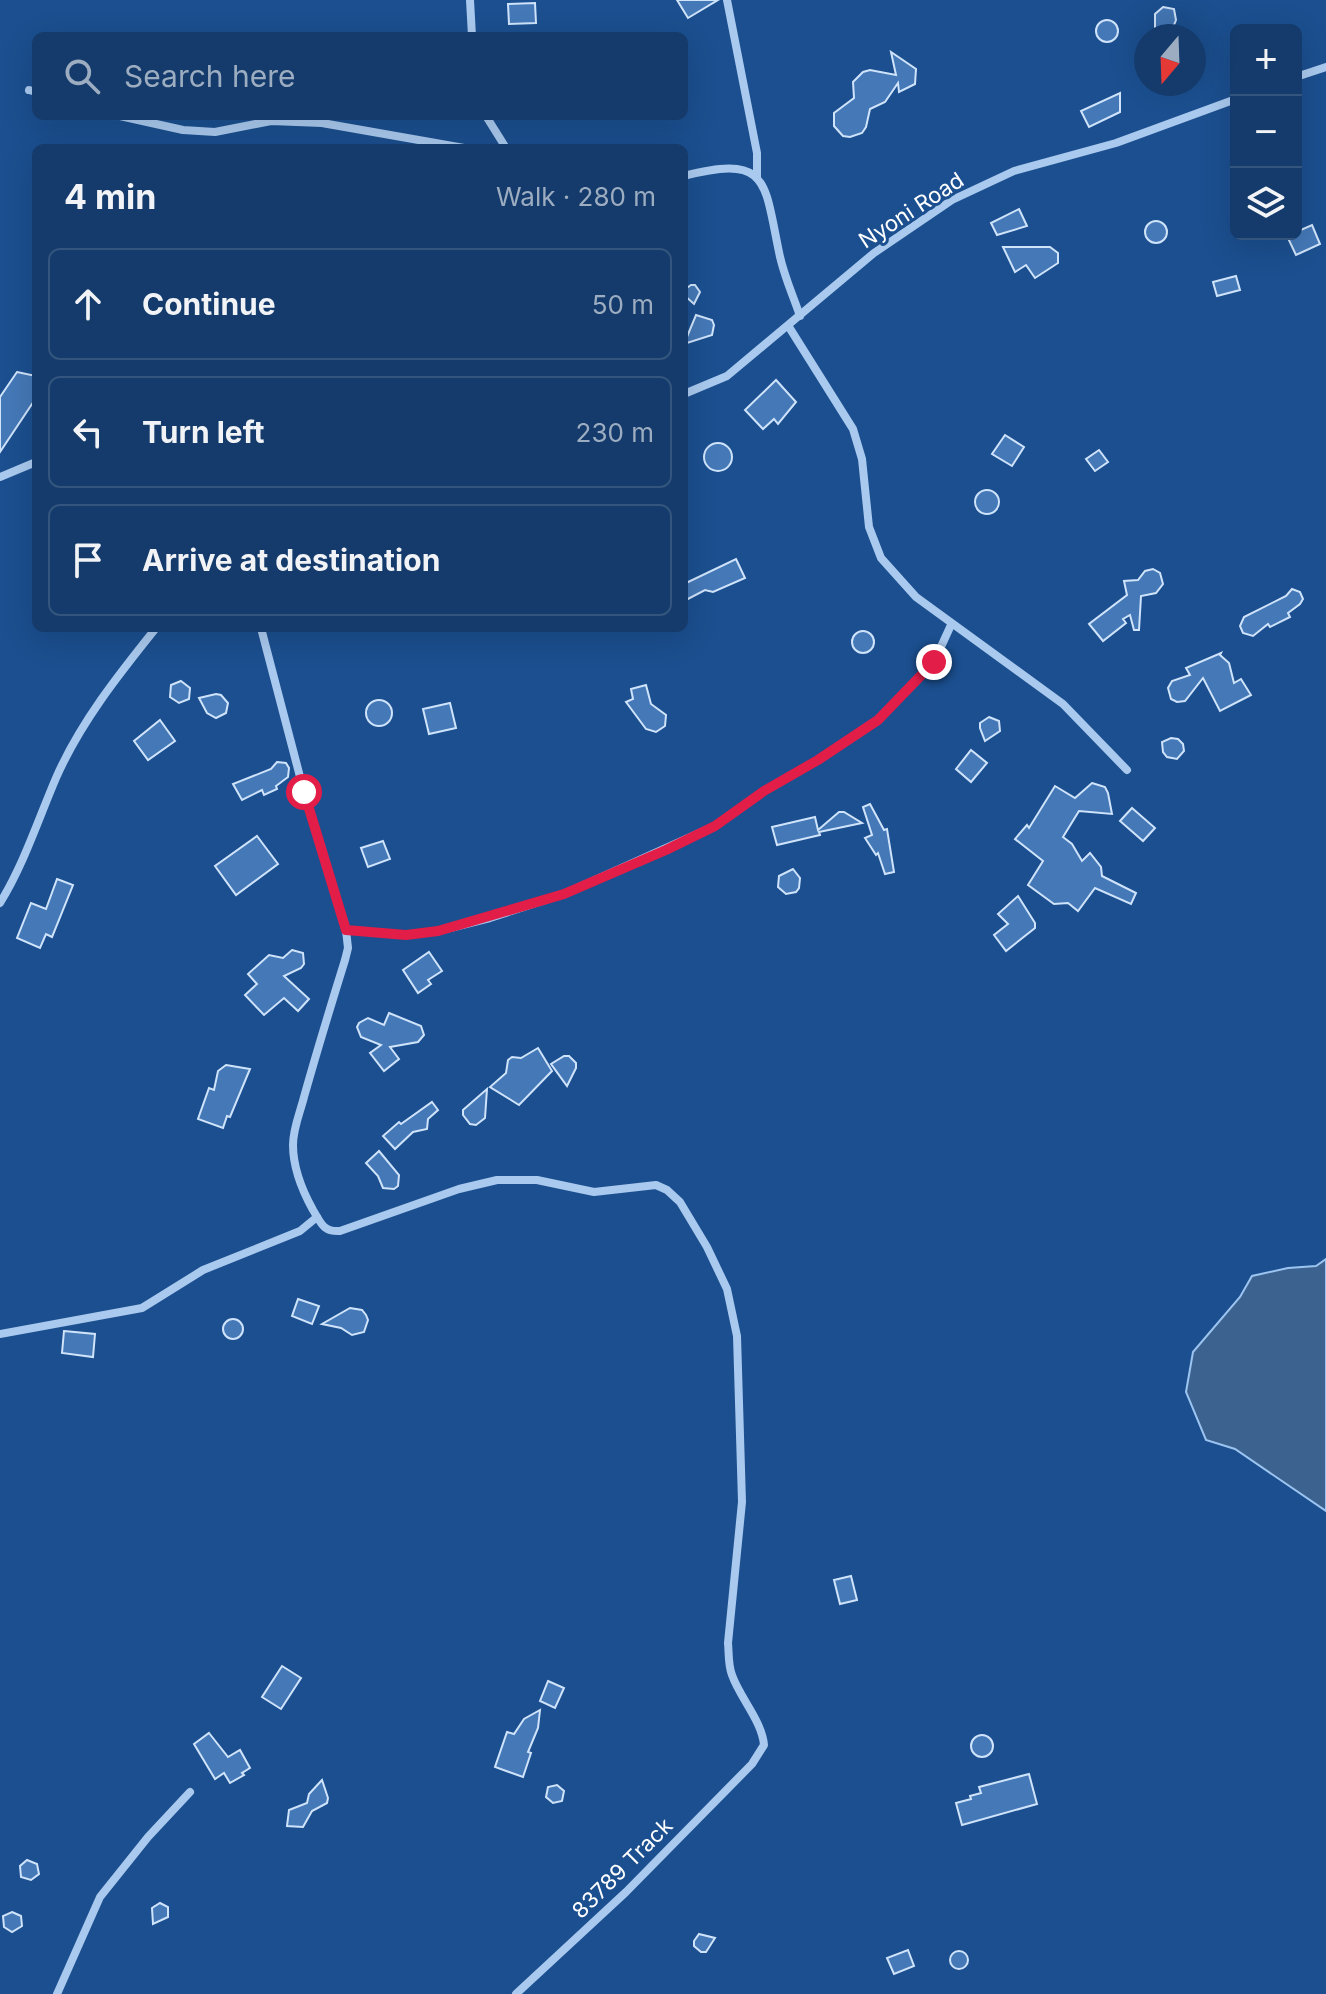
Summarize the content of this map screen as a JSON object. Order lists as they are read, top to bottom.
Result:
{
  "streets": {
    "street": ["Nyoni Road", "83789 Track"]
  },
  "north": "bottom",
  "page": {
    "map_buttons": ["+", "−"],
    "search": "Search here",
    "heading": ["4 min", "Walk · 280 m"],
    "list": [
      ["Continue", "50 m"],
      ["Turn left", "230 m"],
      "Arrive at destination"
    ]
  }
}
